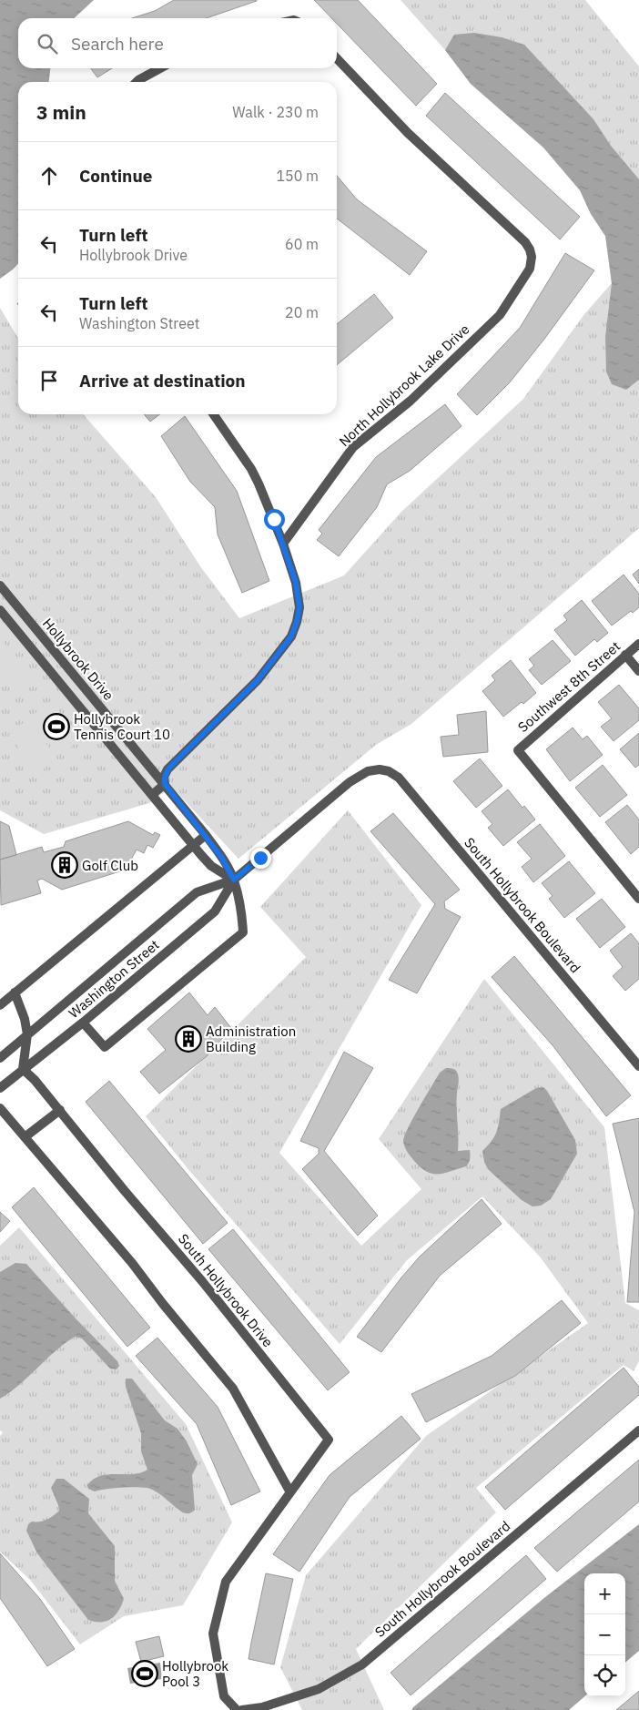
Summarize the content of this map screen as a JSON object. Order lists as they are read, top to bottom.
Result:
{
  "streets": {
    "street": [
      "North Hollybrook Lake Drive",
      "Hollybrook Drive",
      "Southwest 8th Street",
      "South Hollybrook Boulevard",
      "Washington Street",
      "South Hollybrook Drive"
    ]
  },
  "crossings": [
    ["Hollybrook Drive", "Washington Street"],
    ["South Hollybrook Boulevard", "Washington Street"],
    ["Washington Street", "South Hollybrook Drive"]
  ],
  "places": {
    "sports": ["Hollybrook Tennis Court 10", "Hollybrook Pool 3"],
    "building": ["Golf Club", "Administration Building"]
  },
  "page": {
    "search": "Search here",
    "heading": ["3 min", "Walk · 230 m"],
    "list": [
      ["Continue", "150 m"],
      ["Turn left", "Hollybrook Drive", "60 m"],
      ["Turn left", "Washington Street", "20 m"],
      "Arrive at destination"
    ],
    "map_buttons": ["+", "−"]
  }
}
